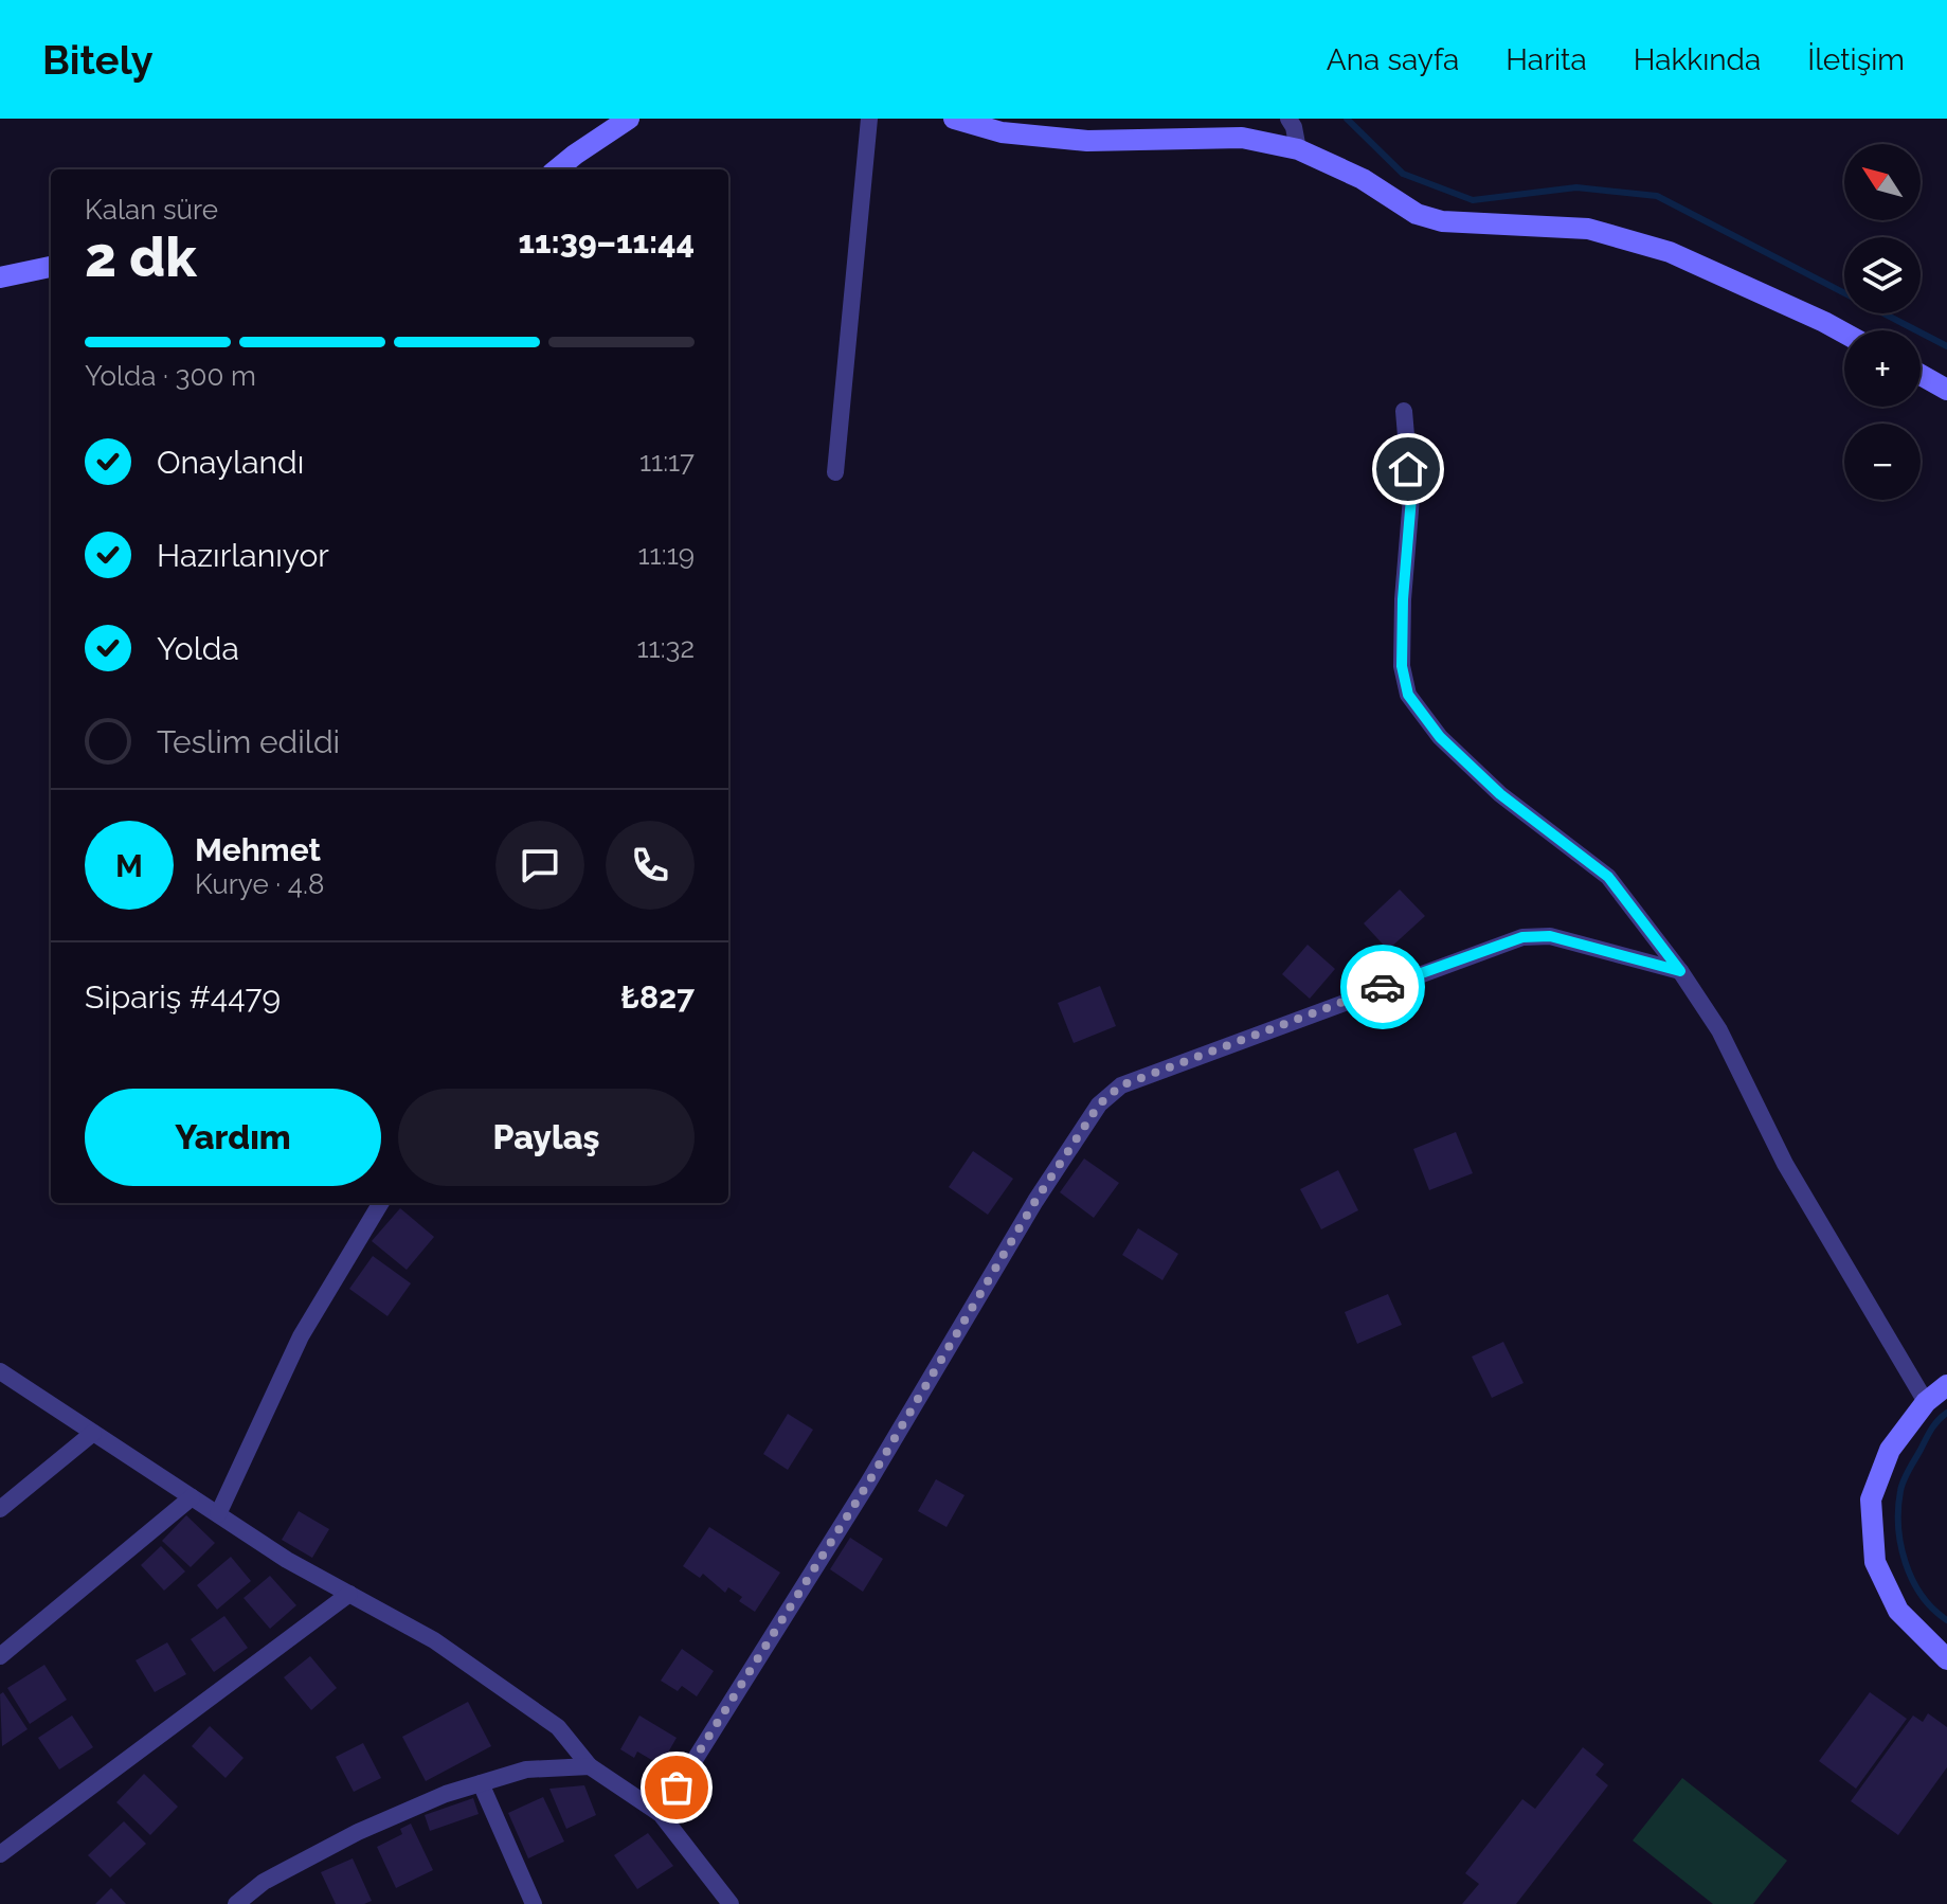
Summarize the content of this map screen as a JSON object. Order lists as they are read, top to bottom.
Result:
{
  "north": "top left",
  "page": {
    "header": "Bitely",
    "nav": [
      "Ana sayfa",
      "Harita",
      "Hakkında",
      "İletişim"
    ],
    "map_buttons": ["+", "−"],
    "heading": ["2 dk", "Kalan süre", "11:39–11:44"],
    "panel": [
      "Mehmet",
      "Kurye · 4.8",
      "Sipariş #4479",
      "₺827"
    ],
    "bar": "Yolda · 300 m",
    "list": [
      ["Onaylandı", "11:17"],
      ["Hazırlanıyor", "11:19"],
      ["Yolda", "11:32"],
      "Teslim edildi"
    ],
    "round": "M",
    "buttons": ["Yardım", "Paylaş"]
  }
}
